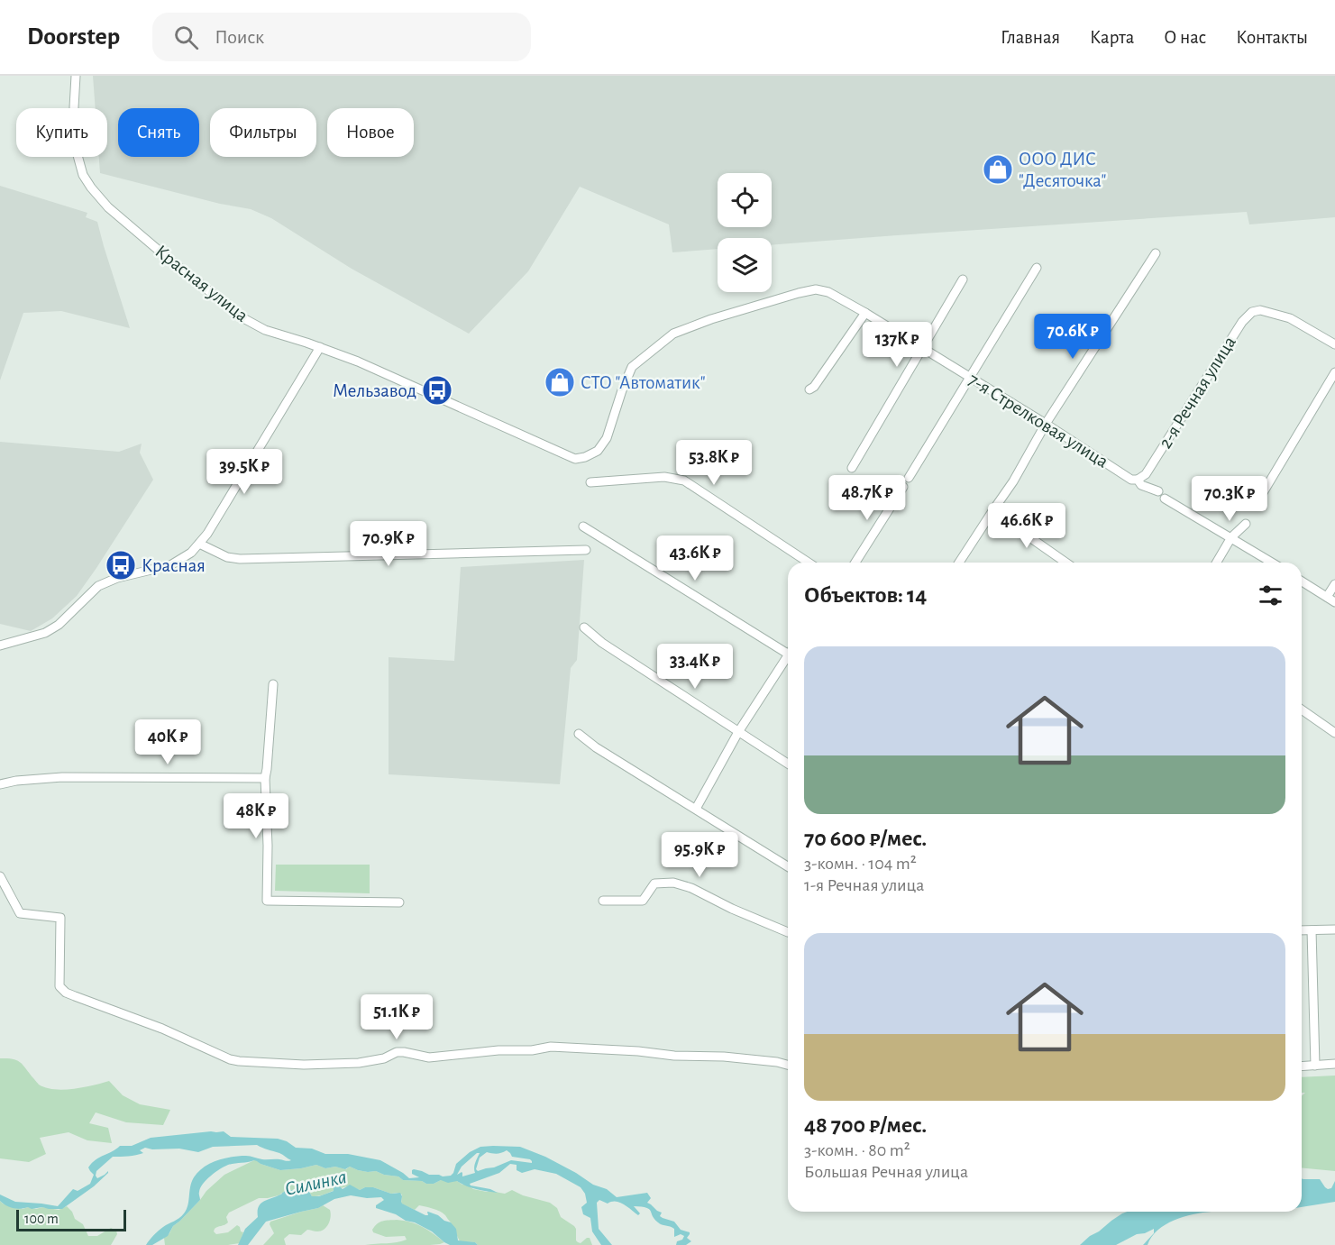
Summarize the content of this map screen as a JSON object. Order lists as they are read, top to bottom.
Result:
{
  "streets": {
    "street": ["Красная улица", "2-я Речная улица", "7-я Стрелковая улица"]
  },
  "crossings": [
    ["Красная улица", "7-я Стрелковая улица"],
    ["2-я Речная улица", "7-я Стрелковая улица"]
  ],
  "water": ["Силинка"],
  "places": {
    "shop": ["ООО ДИС \"Десяточка\"", "СТО \"Автоматик\""],
    "bus stop": ["Мельзавод", "Красная"]
  },
  "scale_bar": "100 m",
  "page": {
    "header": "Doorstep",
    "search": "Поиск",
    "nav": [
      "Главная",
      "Карта",
      "О нас",
      "Контакты"
    ],
    "chip": [
      "Купить",
      "Снять",
      "Фильтры",
      "Новое"
    ],
    "price": [
      "70.6K ₽",
      "137K ₽",
      "53.8K ₽",
      "39.5K ₽",
      "48.7K ₽",
      "70.3K ₽",
      "46.6K ₽",
      "70.9K ₽",
      "43.6K ₽",
      "33.4K ₽",
      "40K ₽",
      "48K ₽",
      "95.9K ₽",
      "51.1K ₽"
    ],
    "heading": "Объектов: 14",
    "list": [
      {
        "name": "70 600 ₽/мес.",
        "note": "3-комн. · 104 m² · 1-я Речная улица"
      },
      {
        "name": "48 700 ₽/мес.",
        "note": "3-комн. · 80 m² · Большая Речная улица"
      }
    ],
    "scale": "100 m"
  }
}
